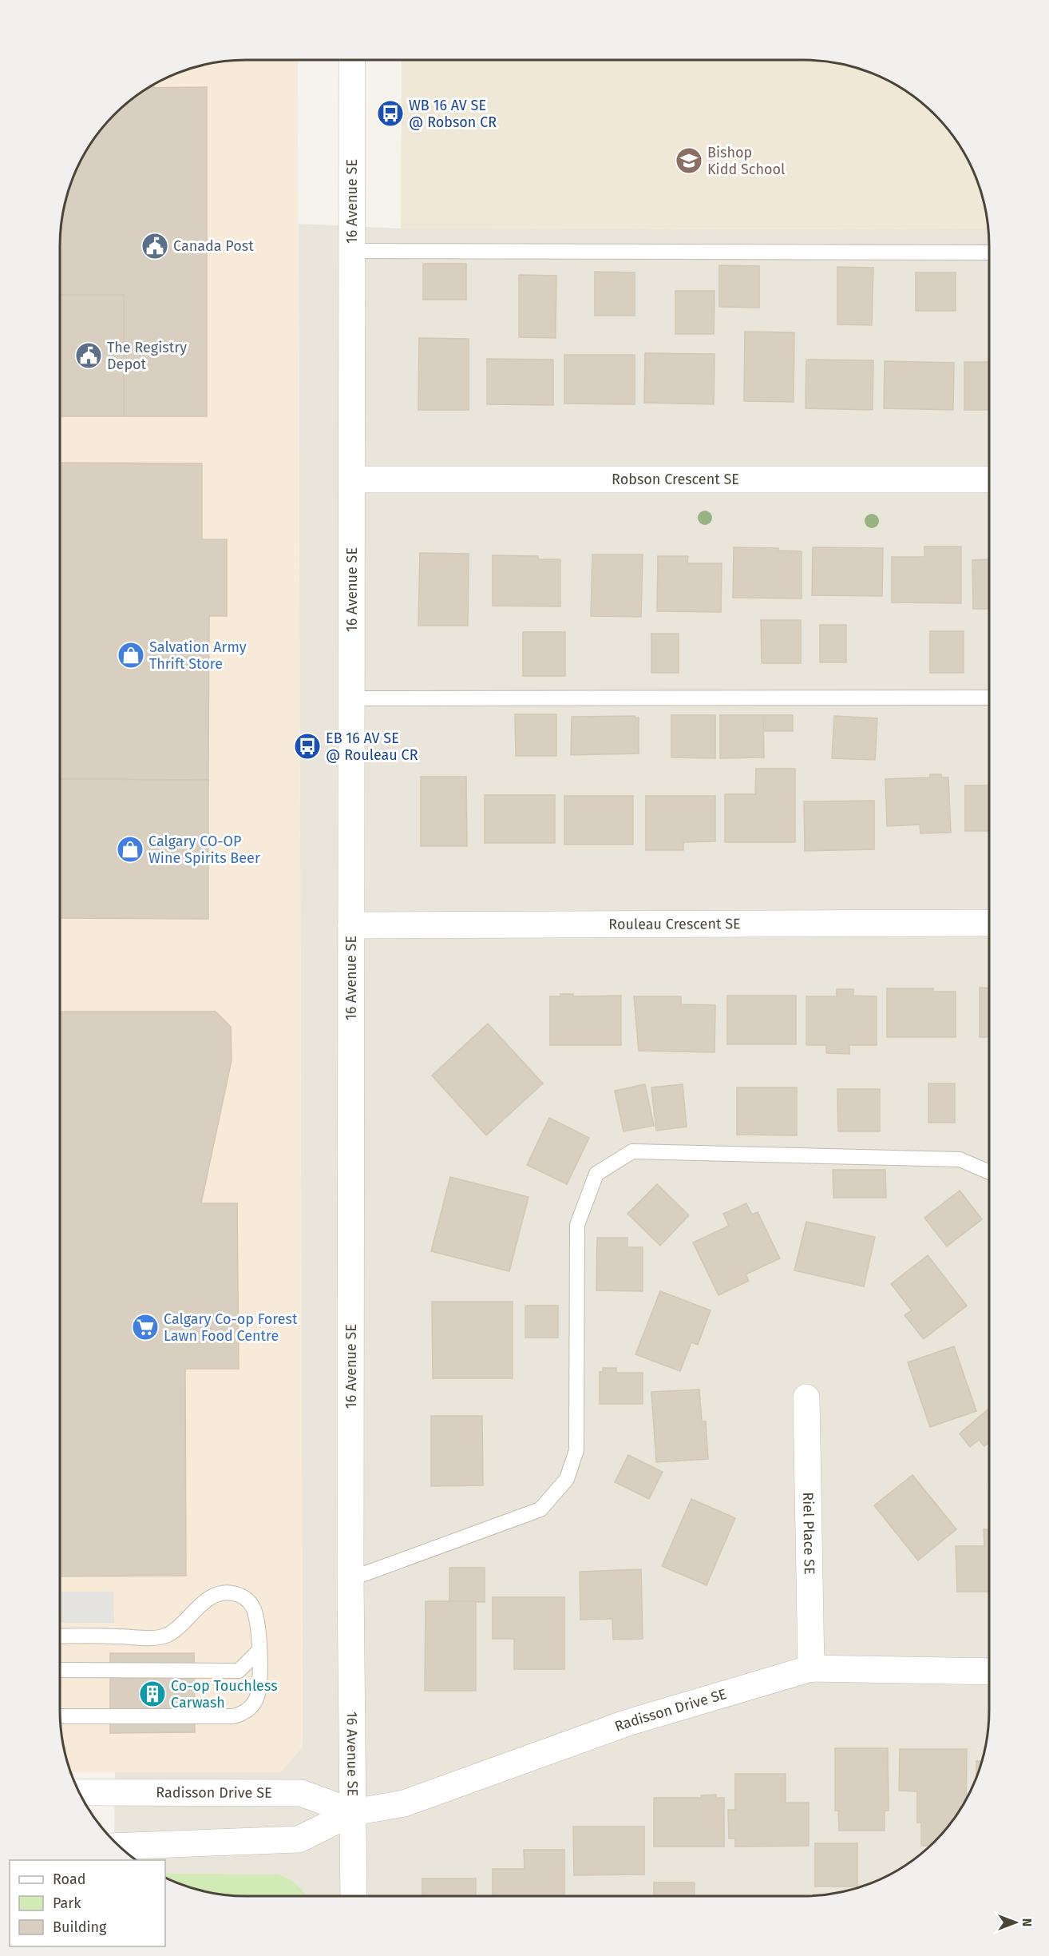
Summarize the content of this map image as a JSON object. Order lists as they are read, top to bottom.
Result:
{
  "streets": {
    "street": [
      "16 Avenue SE",
      "Robson Crescent SE",
      "Rouleau Crescent SE",
      "Riel Place SE",
      "Radisson Drive SE"
    ]
  },
  "crossings": [
    ["16 Avenue SE", "Robson Crescent SE"],
    ["16 Avenue SE", "Rouleau Crescent SE"],
    ["16 Avenue SE", "Radisson Drive SE"],
    ["Riel Place SE", "Radisson Drive SE"]
  ],
  "places": {
    "bus stop": ["WB 16 AV SE @ Robson CR", "EB 16 AV SE @ Rouleau CR"],
    "school or university": ["Bishop Kidd School"],
    "public building": ["Canada Post", "The Registry Depot"],
    "shop": ["Salvation Army Thrift Store", "Calgary CO-OP Wine Spirits Beer"],
    "supermarket": ["Calgary Co-op Forest Lawn Food Centre"],
    "building": ["Co-op Touchless Carwash"]
  },
  "legend": ["Road", "Park", "Building"],
  "north": "right"
}
